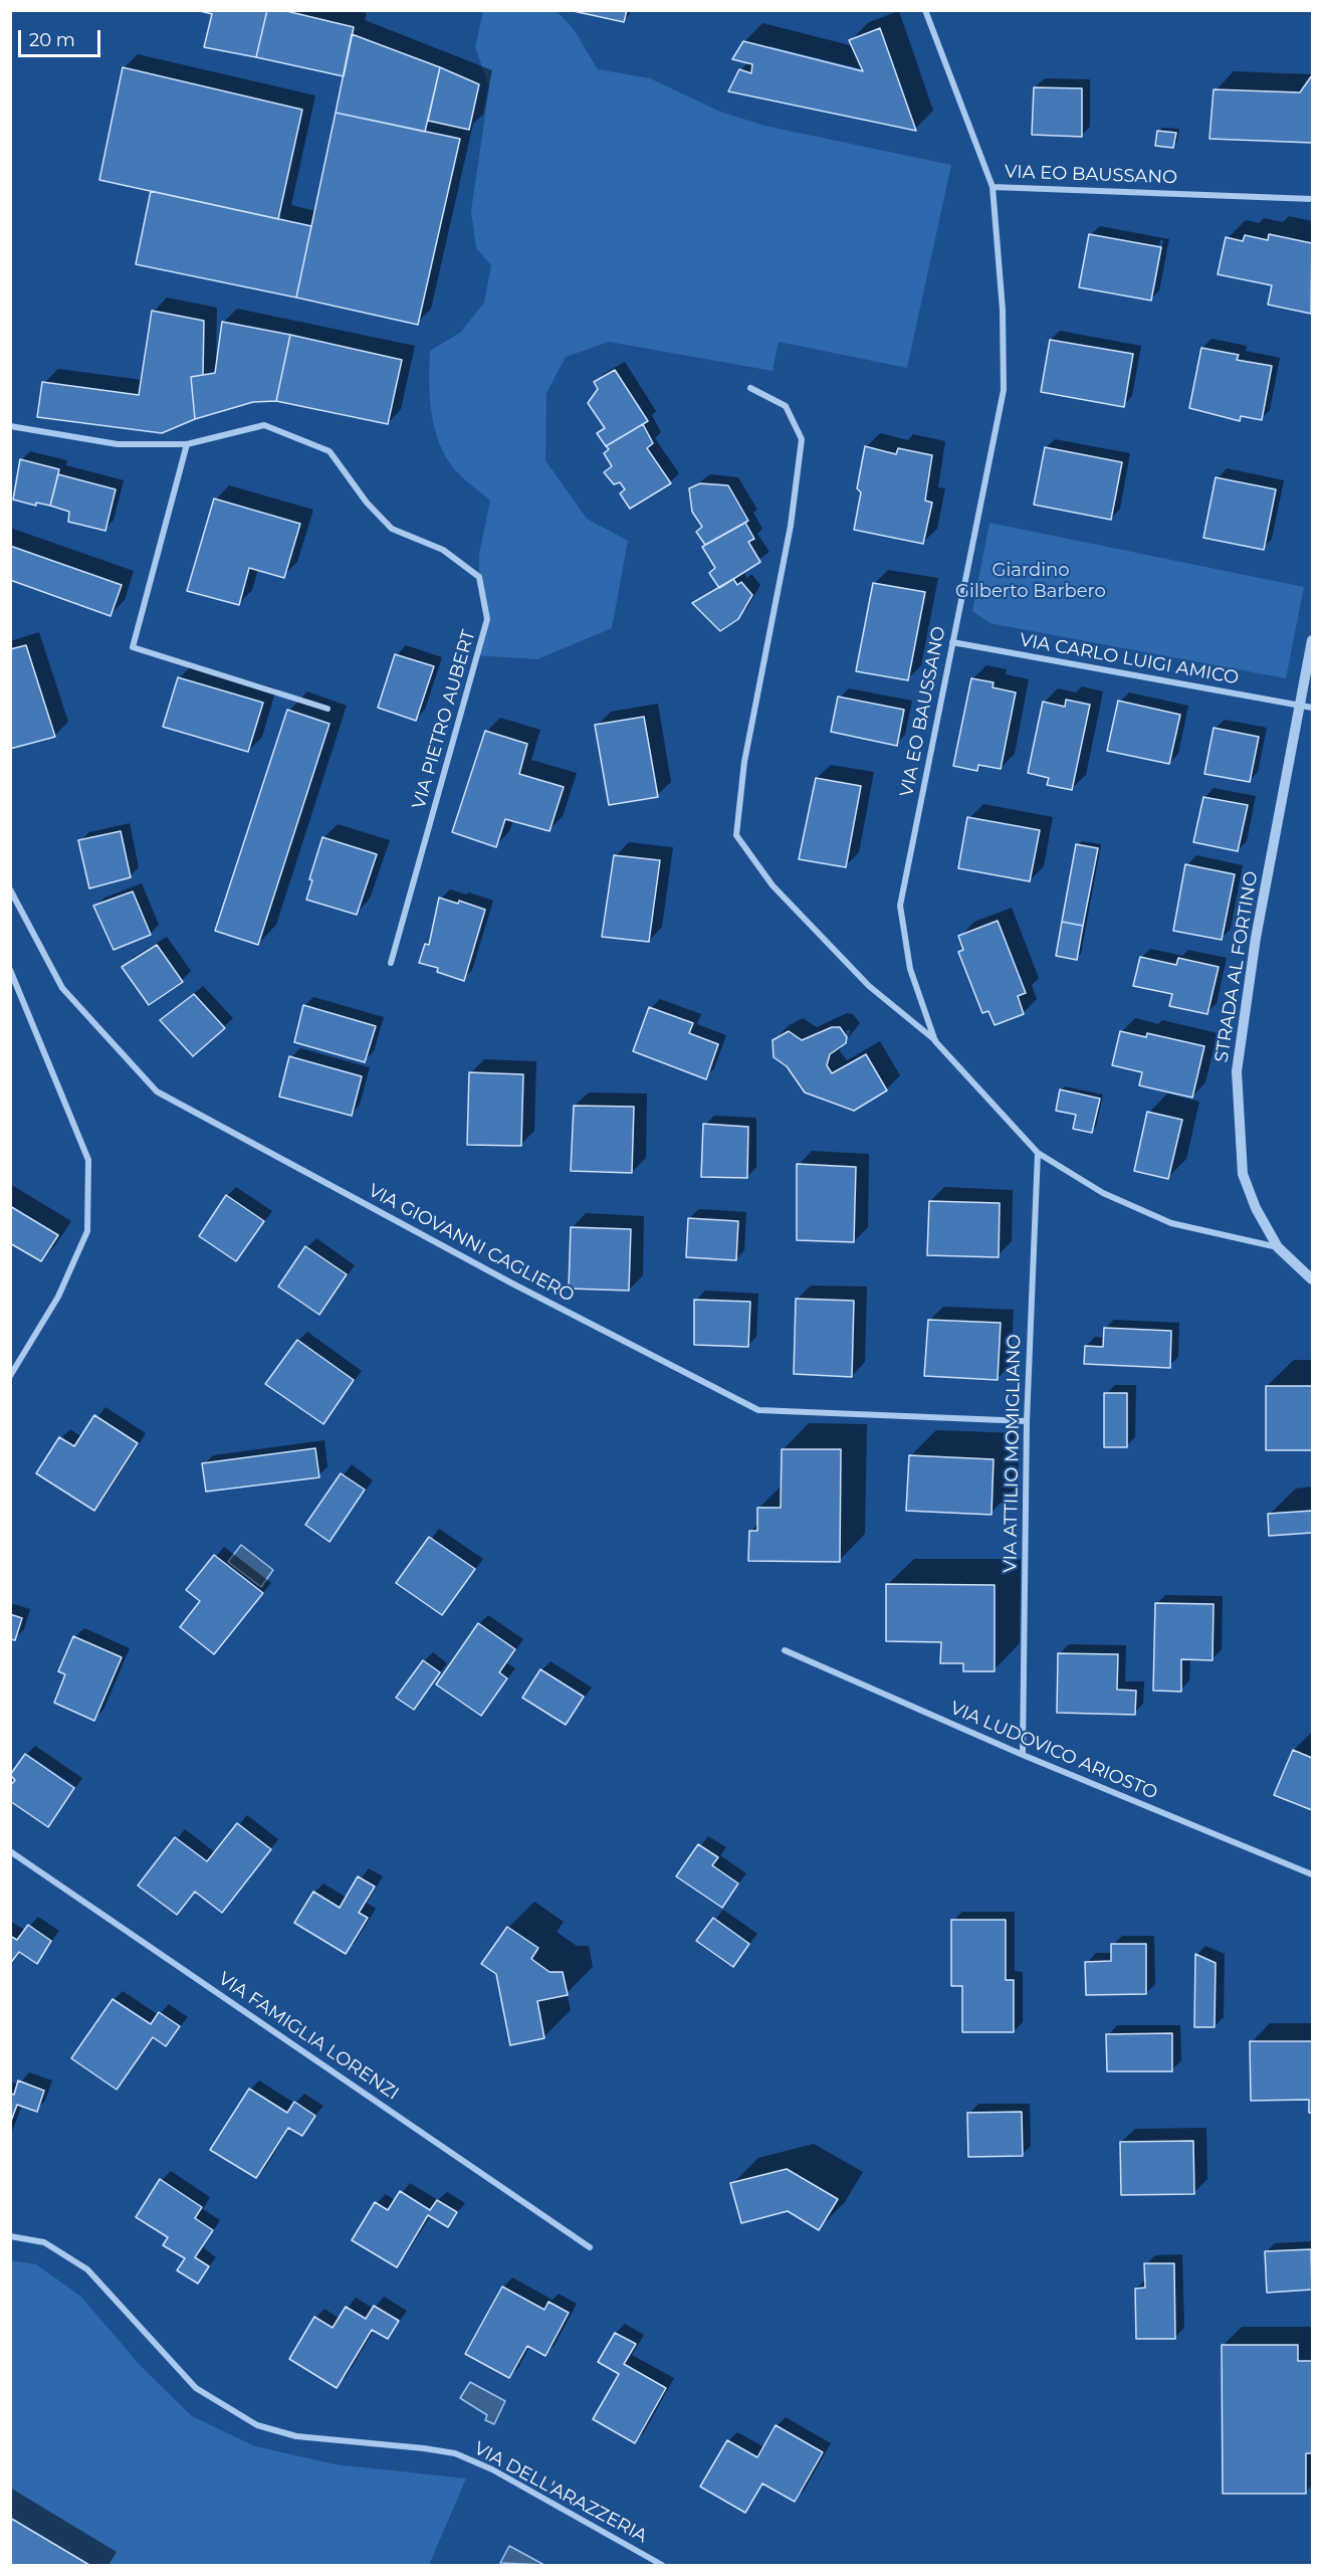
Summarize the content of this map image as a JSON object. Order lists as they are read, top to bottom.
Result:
{
  "streets": {
    "street": [
      "VIA EO BAUSSANO",
      "VIA CARLO LUIGI AMICO",
      "VIA PIETRO AUBERT",
      "STRADA AL FORTINO",
      "VIA GIOVANNI CAGLIERO",
      "VIA ATTILIO MOMIGLIANO",
      "VIA LUDOVICO ARIOSTO",
      "VIA FAMIGLIA LORENZI",
      "VIA DELL'ARAZZERIA"
    ]
  },
  "crossings": [
    ["VIA EO BAUSSANO", "VIA CARLO LUIGI AMICO"],
    ["VIA EO BAUSSANO", "STRADA AL FORTINO"],
    ["VIA EO BAUSSANO", "VIA ATTILIO MOMIGLIANO"],
    ["VIA CARLO LUIGI AMICO", "STRADA AL FORTINO"],
    ["VIA GIOVANNI CAGLIERO", "VIA ATTILIO MOMIGLIANO"],
    ["VIA ATTILIO MOMIGLIANO", "VIA LUDOVICO ARIOSTO"]
  ],
  "parks": ["Giardino Gilberto Barbero"],
  "scale_bar": "20 m"
}
